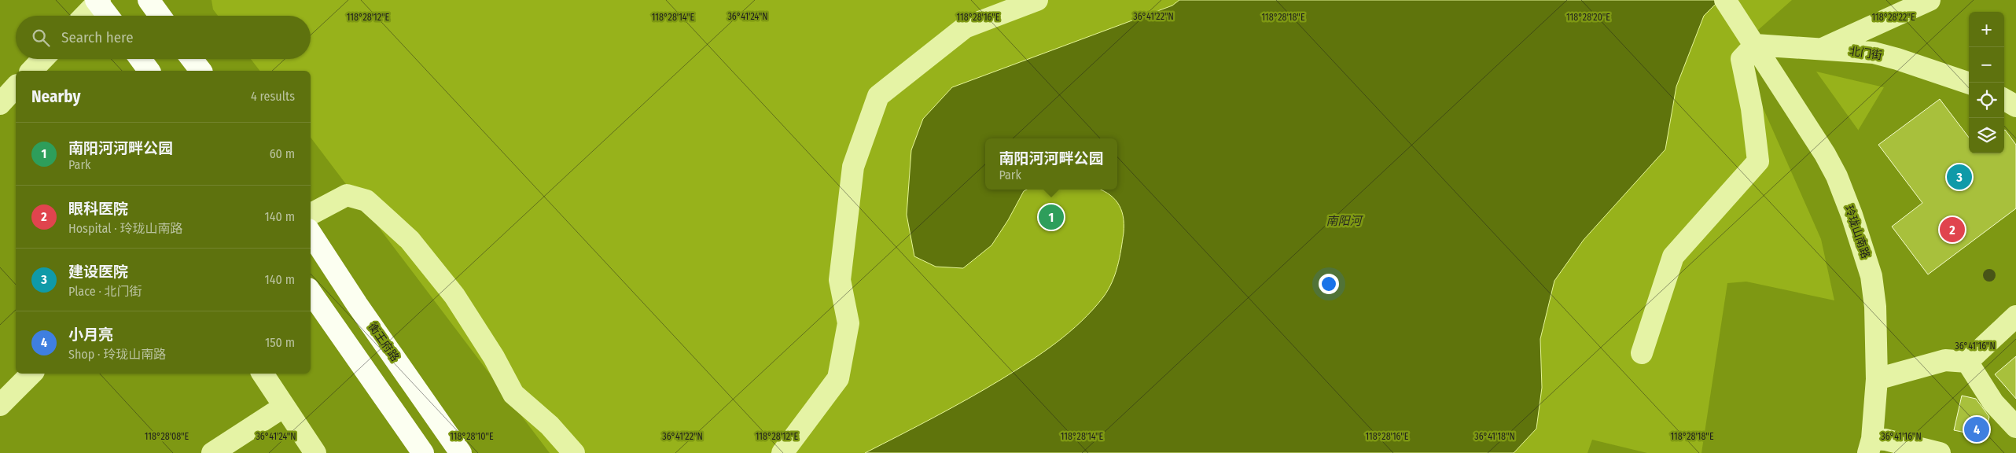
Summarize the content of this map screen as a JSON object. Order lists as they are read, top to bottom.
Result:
{
  "streets": {
    "main road": ["衡王府路"],
    "street": ["北门街", "玲珑山南路"]
  },
  "crossings": [
    ["北门街", "玲珑山南路"]
  ],
  "water": ["南阳河"],
  "page": {
    "map_buttons": ["+", "−"],
    "search": "Search here",
    "heading": ["Nearby", "4 results"],
    "list": [
      {
        "mark": "1",
        "name": "南阳河河畔公园",
        "note": "Park",
        "value": "60 m"
      },
      {
        "mark": "2",
        "name": "眼科医院",
        "note": "Hospital · 玲珑山南路",
        "value": "140 m"
      },
      {
        "mark": "3",
        "name": "建设医院",
        "note": "Place · 北门街",
        "value": "140 m"
      },
      {
        "mark": "4",
        "name": "小月亮",
        "note": "Shop · 玲珑山南路",
        "value": "150 m"
      }
    ],
    "popup": ["南阳河河畔公园", "Park"],
    "pins": [
      "3",
      "1",
      "2",
      "4"
    ]
  },
  "coordinates": [
    "36°41'24\"N",
    "36°41'22\"N",
    "118°28'12\"E",
    "118°28'16\"E",
    "118°28'18\"E",
    "118°28'20\"E",
    "118°28'22\"E",
    "118°28'14\"E",
    "36°41'16\"N",
    "118°28'08\"E",
    "118°28'10\"E",
    "36°41'18\"N"
  ]
}
